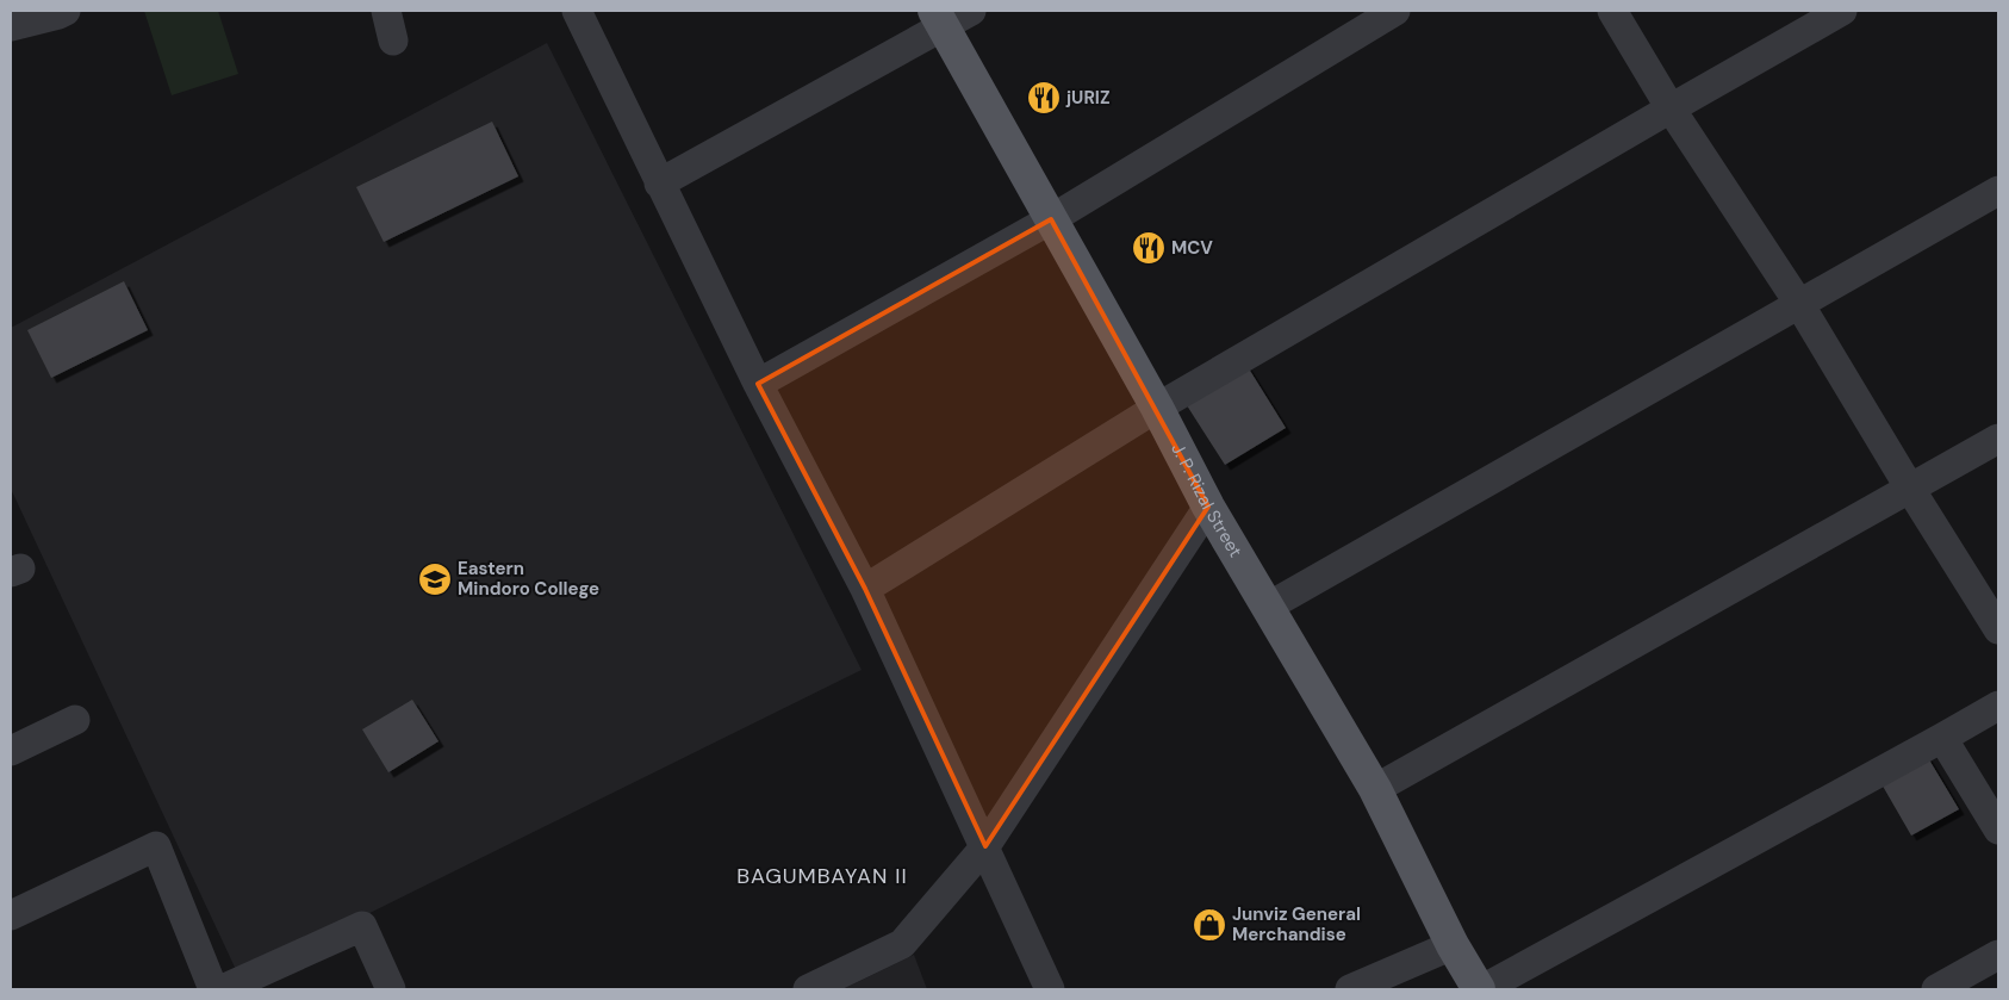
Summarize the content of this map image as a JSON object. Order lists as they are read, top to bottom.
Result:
{
  "streets": {
    "main road": ["J. P. Rizal Street"]
  },
  "districts": ["BAGUMBAYAN II"],
  "places": {
    "restaurant": ["jURIZ", "MCV"],
    "school or university": ["Eastern Mindoro College"],
    "shop": ["Junviz General Merchandise"]
  }
}
